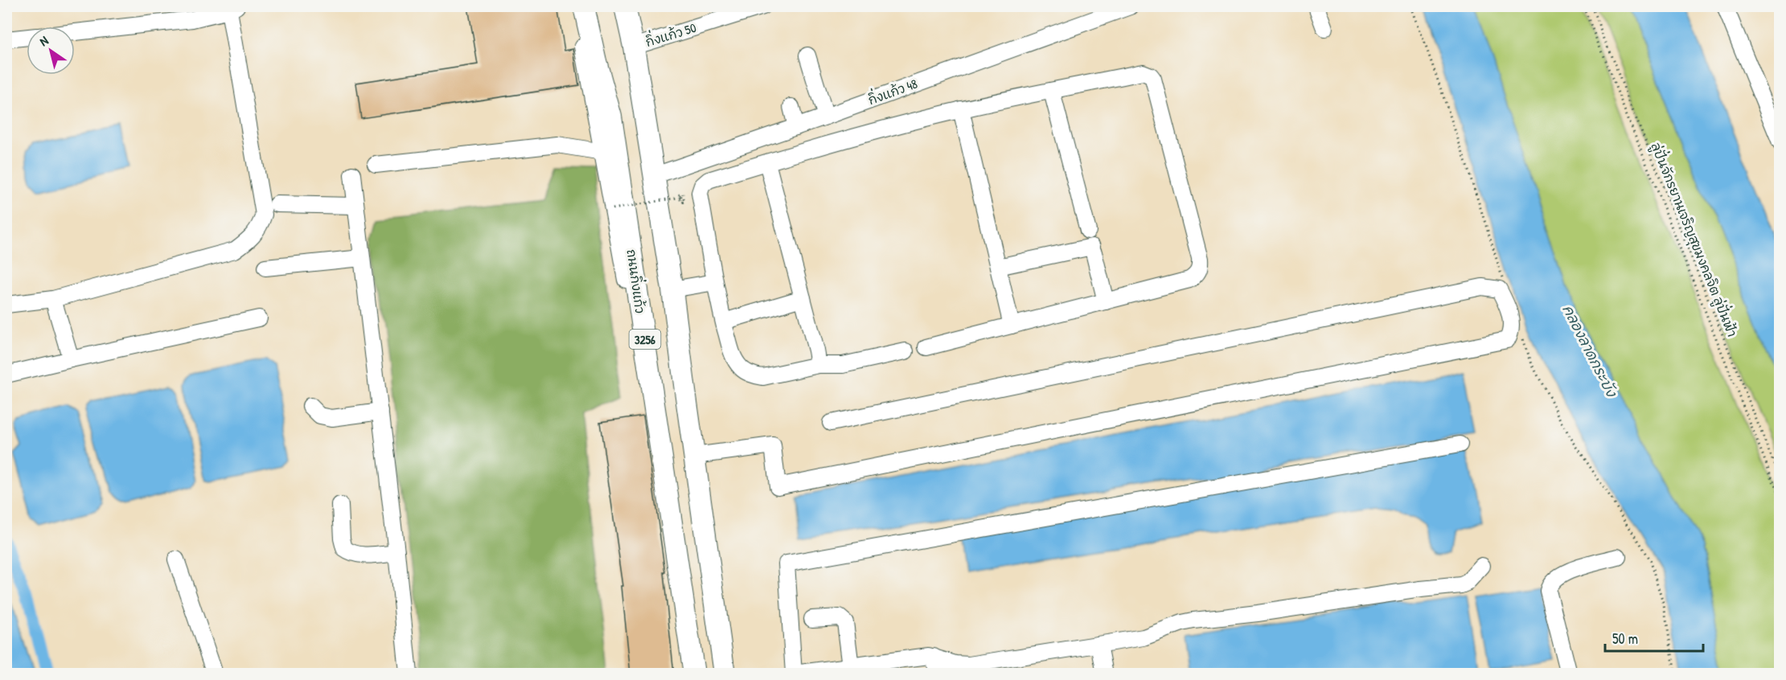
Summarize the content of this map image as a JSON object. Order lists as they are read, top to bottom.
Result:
{
  "streets": {
    "main road": ["ถนนกิ่งแก้ว", "3256"],
    "street": ["กิ่งแก้ว 50", "กิ่งแก้ว 48"],
    "path": ["ลู่ปั่นจักรยานเจริญสุขมงคลจิต ลู่ปั่นฟ้า"]
  },
  "crossings": [
    ["กิ่งแก้ว 50", "3256"],
    ["กิ่งแก้ว 48", "3256"]
  ],
  "water": ["คลองลาดกระบัง"],
  "scale_bar": "50 m",
  "north": "top left"
}
